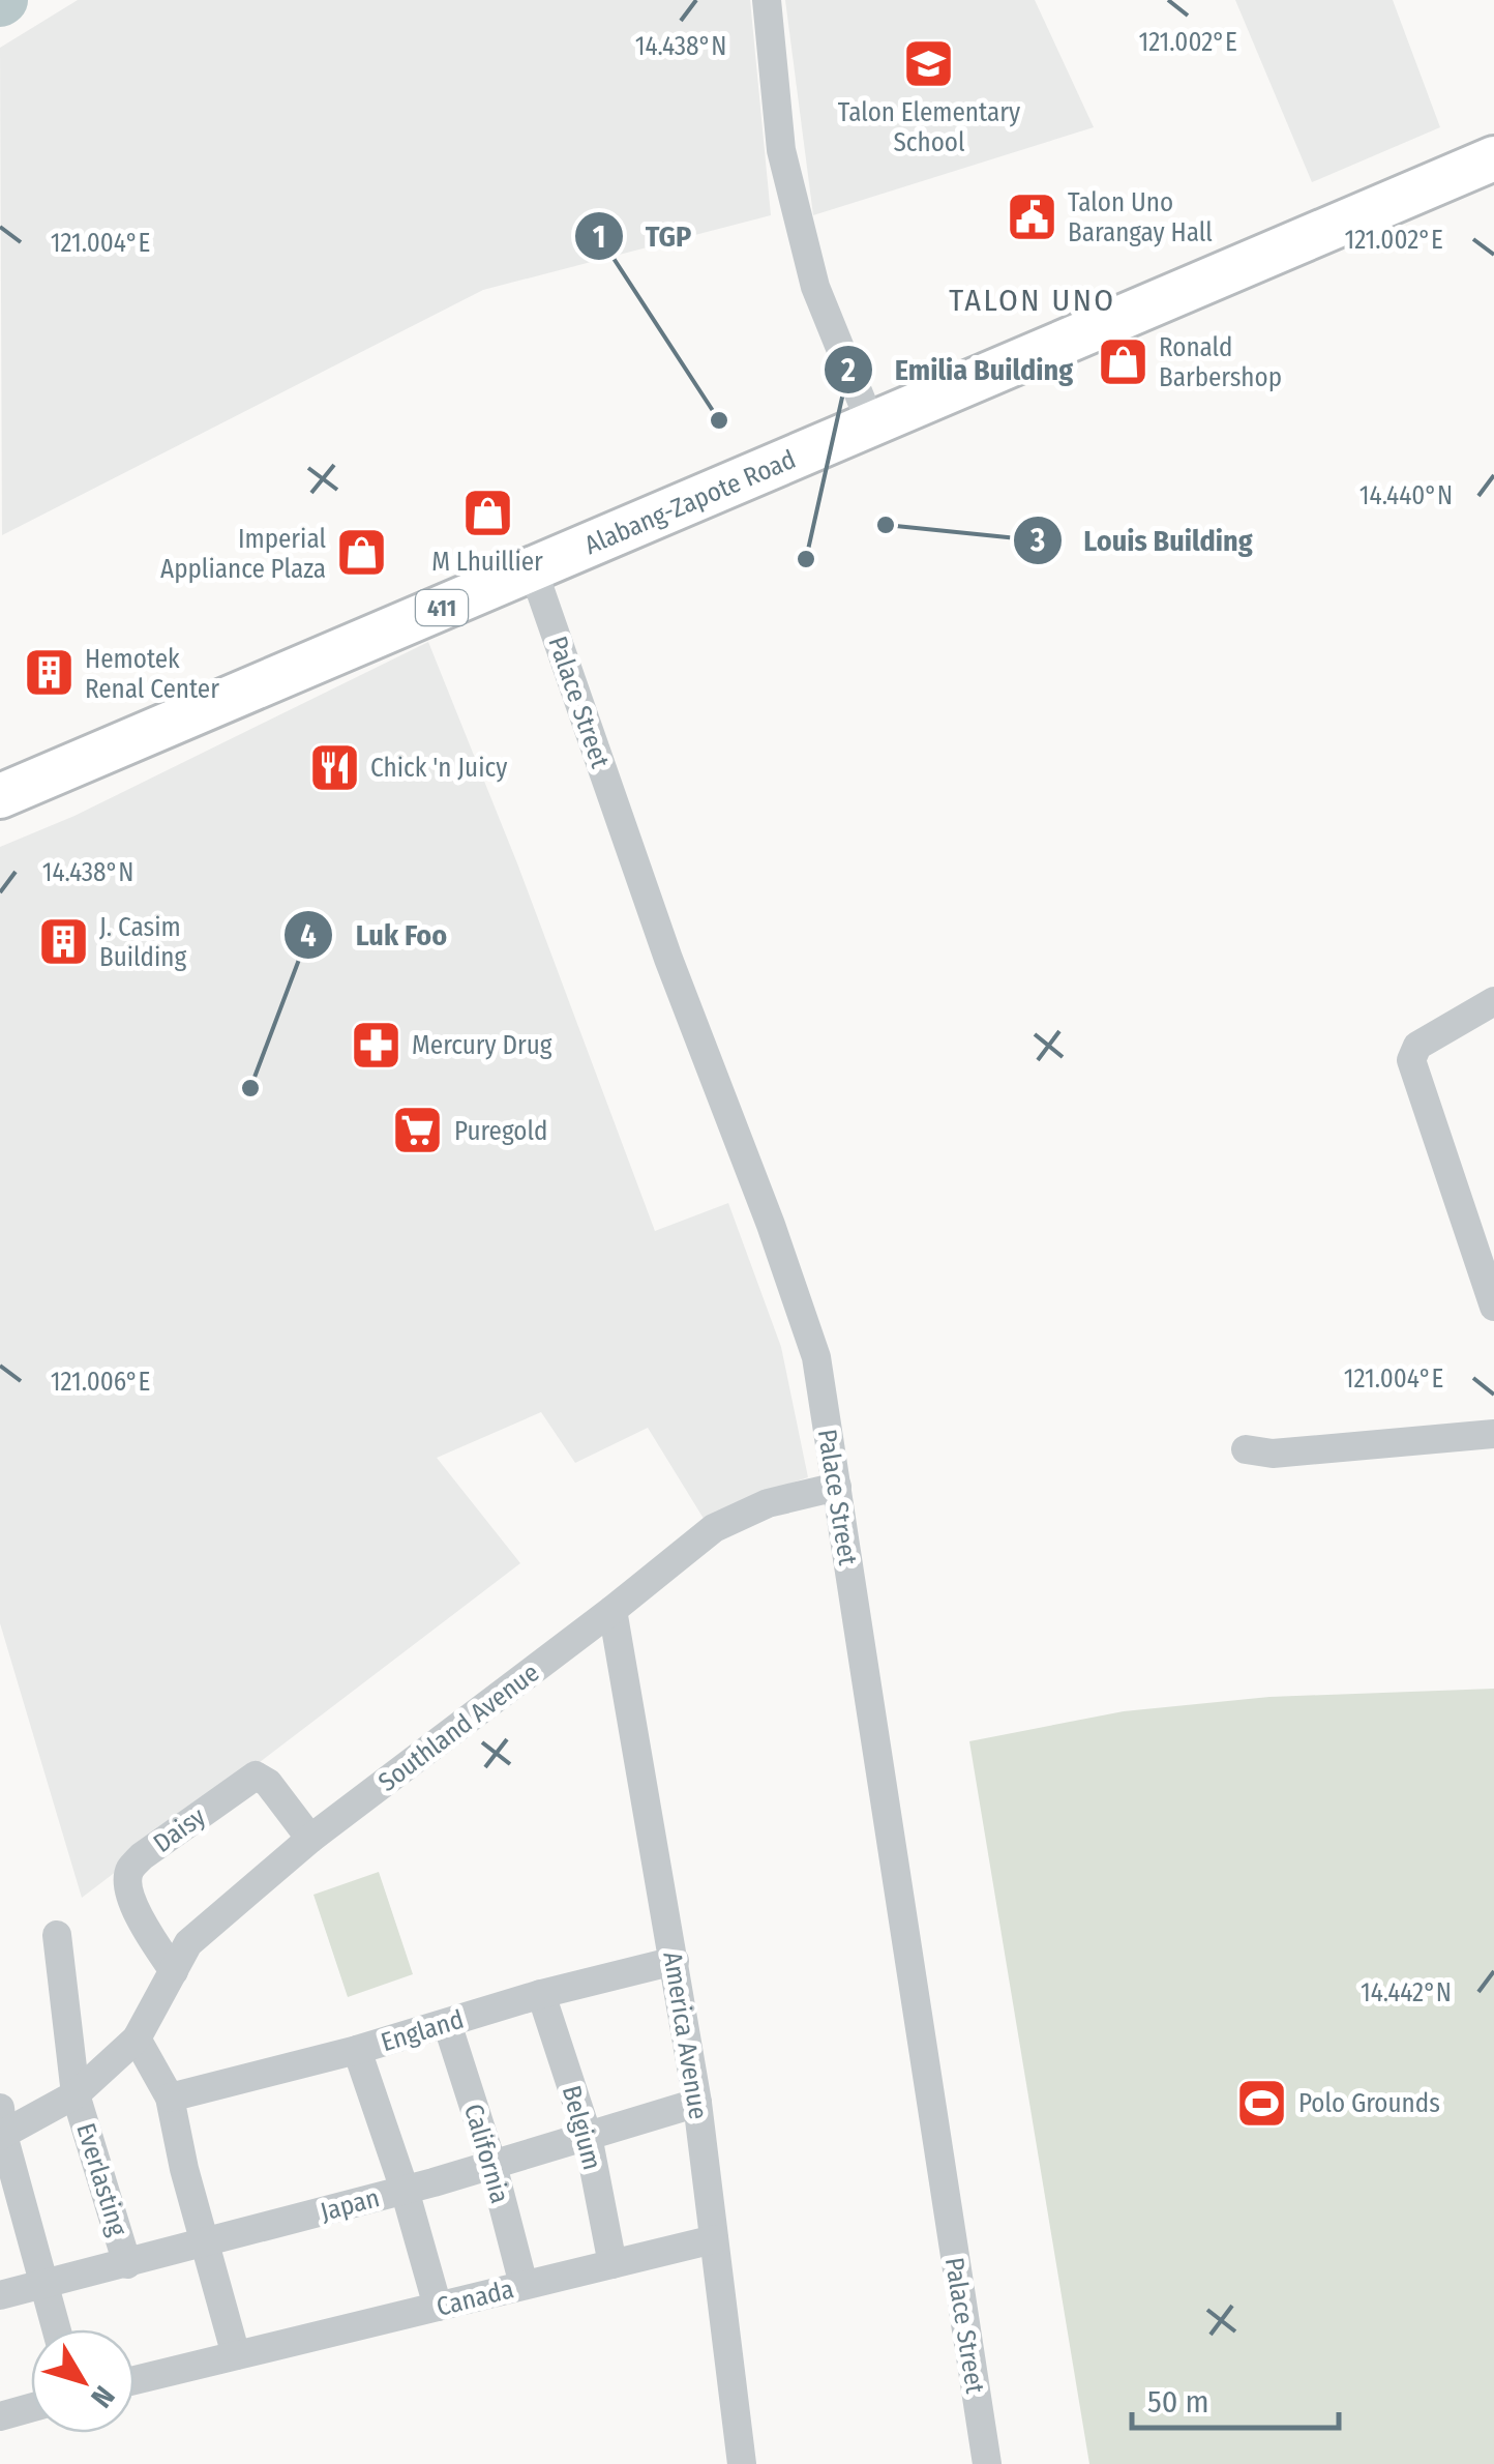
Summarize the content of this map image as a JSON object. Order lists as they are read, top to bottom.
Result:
{
  "streets": {
    "highway": ["Alabang-Zapote Road", "411"],
    "street": [
      "Palace Street",
      "Southland Avenue",
      "Daisy",
      "England",
      "America Avenue",
      "Belgium",
      "California",
      "Everlasting",
      "Japan",
      "Canada"
    ]
  },
  "crossings": [
    ["Alabang-Zapote Road", "Palace Street"],
    ["Palace Street", "Southland Avenue"],
    ["Southland Avenue", "Daisy"],
    ["Southland Avenue", "America Avenue"],
    ["Southland Avenue", "Everlasting"],
    ["England", "America Avenue"],
    ["England", "Belgium"],
    ["England", "California"],
    ["America Avenue", "Japan"],
    ["America Avenue", "Canada"],
    ["Belgium", "Japan"],
    ["Belgium", "Canada"],
    ["California", "Japan"],
    ["California", "Canada"],
    ["Everlasting", "Japan"]
  ],
  "districts": ["TALON UNO"],
  "places": {
    "school or university": ["Talon Elementary School"],
    "public building": ["Talon Uno Barangay Hall"],
    "shop": ["Ronald Barbershop", "M Lhuillier", "Imperial Appliance Plaza"],
    "other": [
      "TGP",
      "Louis Building",
      "Emilia Building",
      "Luk Foo"
    ],
    "building": ["Hemotek Renal Center", "J. Casim Building"],
    "restaurant": ["Chick 'n Juicy"],
    "pharmacy": ["Mercury Drug"],
    "supermarket": ["Puregold"],
    "sports": ["Polo Grounds"]
  },
  "scale_bar": "50 m",
  "north": "bottom right",
  "coordinates": [
    "121.002°E",
    "14.438°N",
    "121.004°E",
    "14.440°N",
    "121.006°E",
    "14.442°N"
  ]
}
